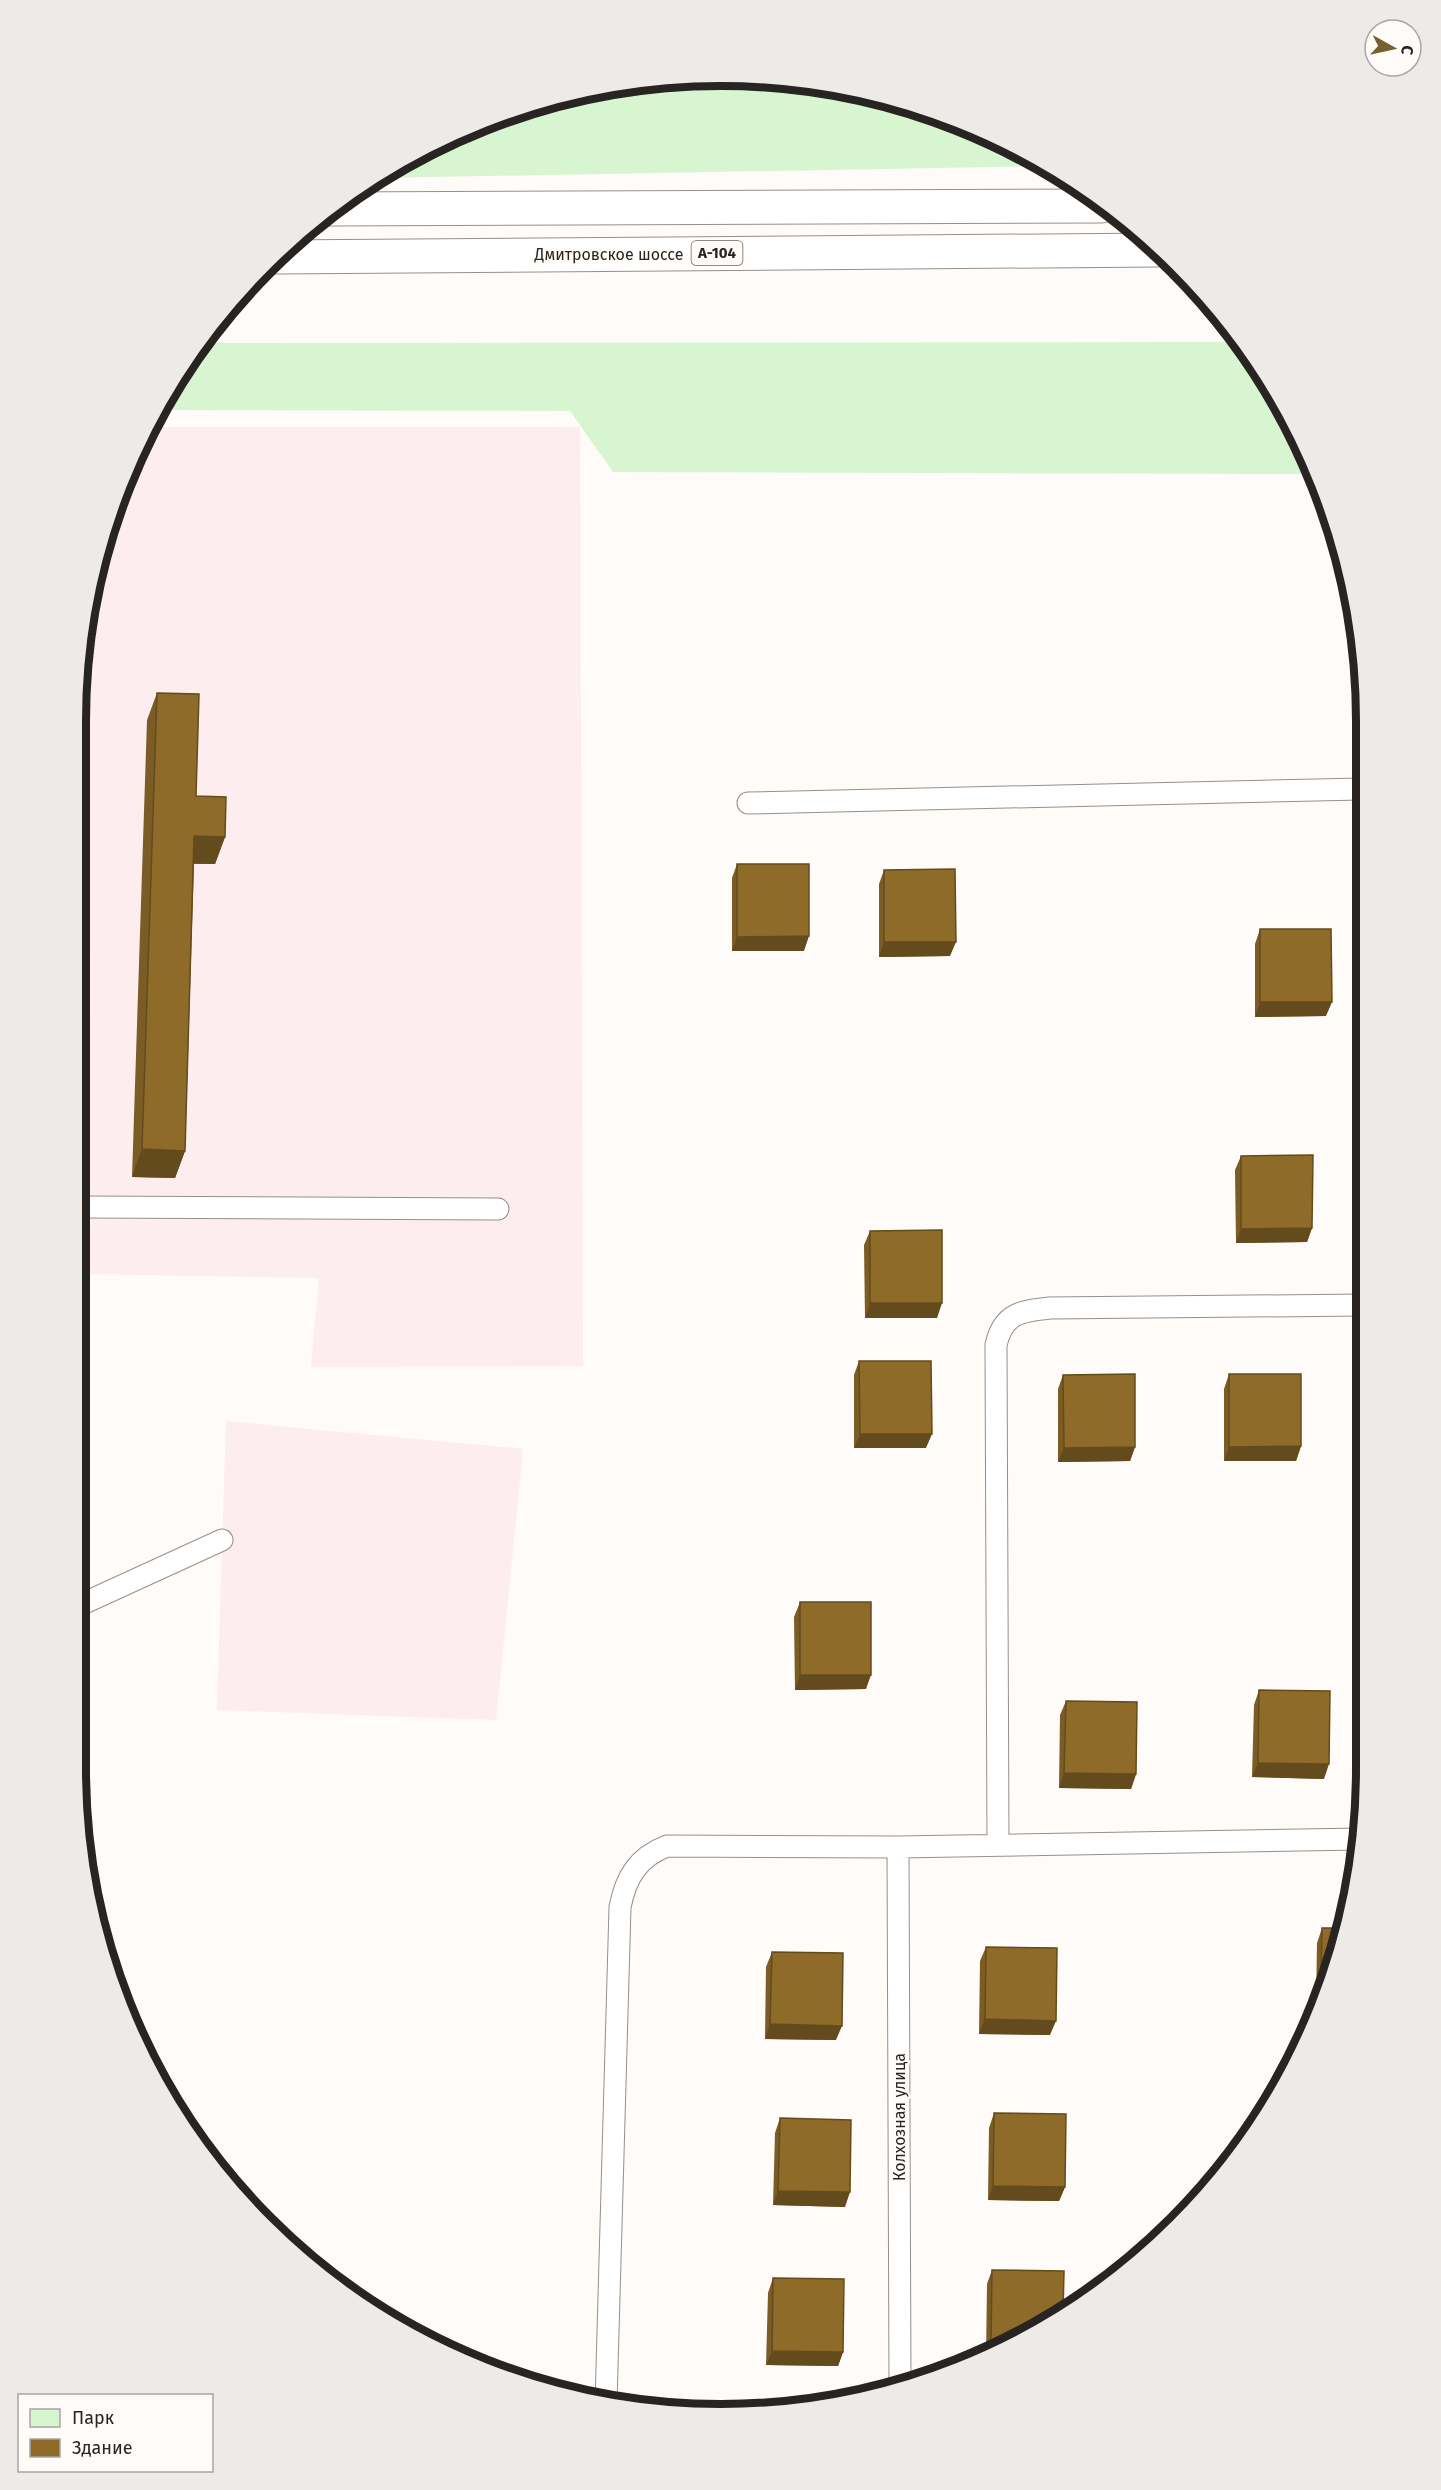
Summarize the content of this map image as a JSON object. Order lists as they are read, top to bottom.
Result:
{
  "streets": {
    "highway": ["А-104", "Дмитровское шоссе"],
    "lane": ["Колхозная улица"]
  },
  "legend": ["Парк", "Здание"],
  "north": "right"
}
